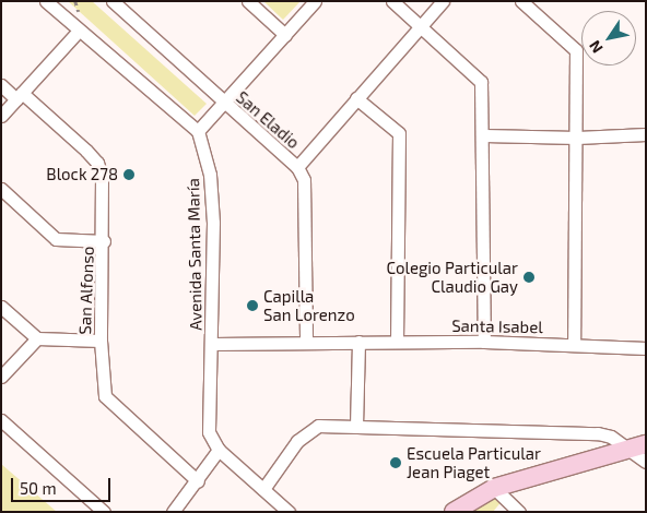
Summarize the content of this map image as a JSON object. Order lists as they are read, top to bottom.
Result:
{
  "streets": {
    "street": [
      "San Eladio",
      "Avenida Santa María",
      "San Alfonso",
      "Santa Isabel"
    ]
  },
  "crossings": [
    ["San Eladio", "Santa Isabel"],
    ["Avenida Santa María", "Santa Isabel"]
  ],
  "places": [
    "Block 278",
    "Colegio Particular Claudio Gay",
    "Capilla San Lorenzo",
    "Escuela Particular Jean Piaget"
  ],
  "scale_bar": "50 m",
  "north": "bottom left"
}
